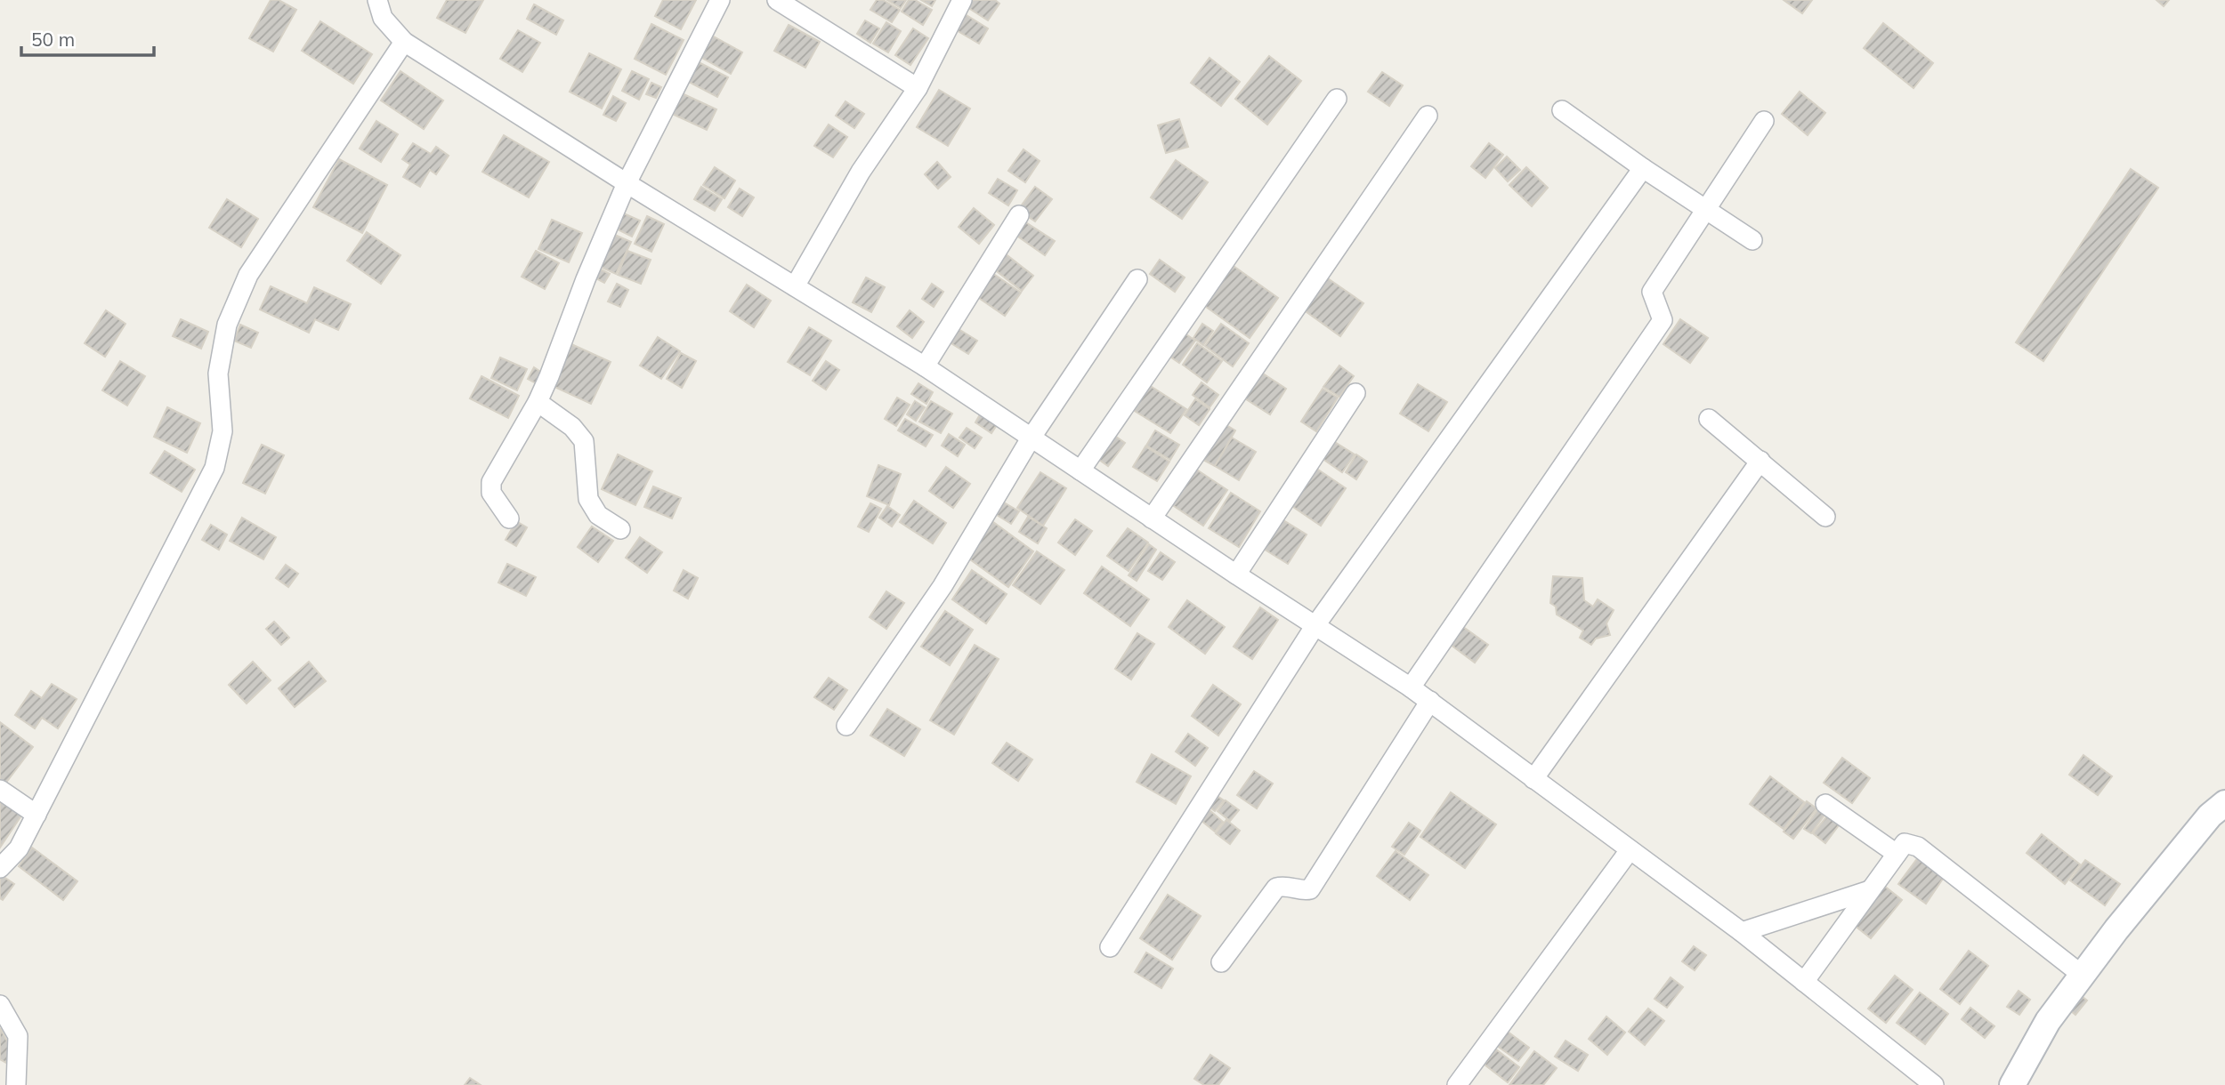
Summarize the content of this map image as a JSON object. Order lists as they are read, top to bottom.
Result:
{
  "scale_bar": "50 m"
}
